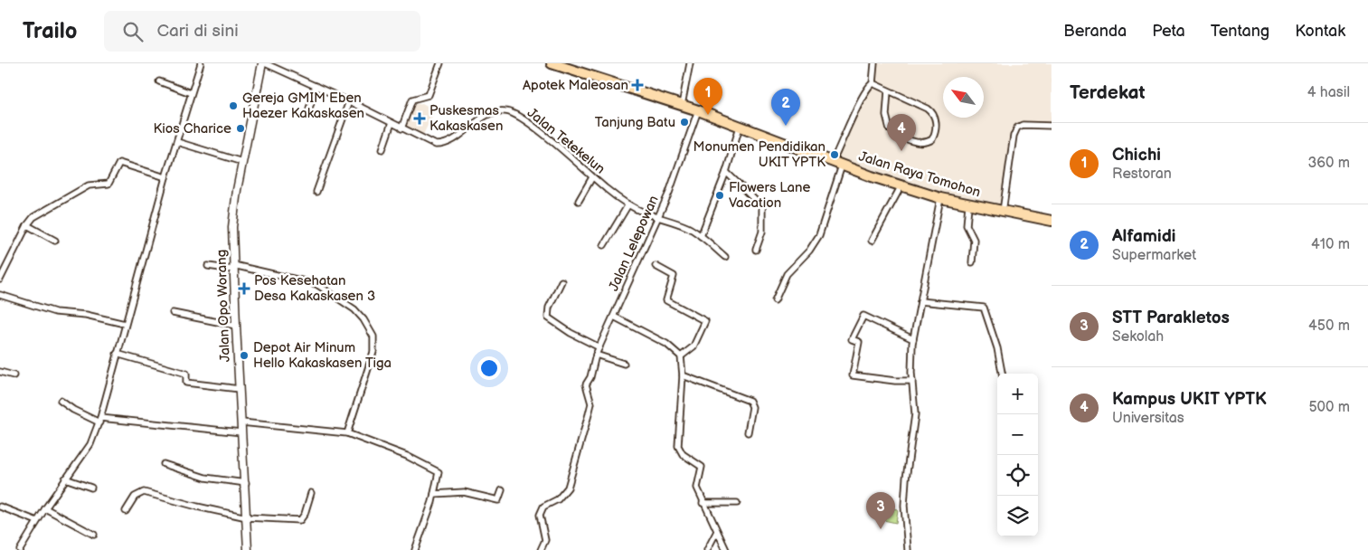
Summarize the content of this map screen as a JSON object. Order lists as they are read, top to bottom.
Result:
{
  "streets": {
    "highway": ["Jalan Raya Tomohon"],
    "street": ["Jalan Tetekelun", "Jalan Lelepowan", "Jalan Opo Worang"]
  },
  "crossings": [
    ["Jalan Tetekelun", "Jalan Lelepowan"],
    ["Jalan Tetekelun", "Jalan Opo Worang"],
    ["Jalan Raya Tomohon", "Jalan Lelepowan"]
  ],
  "places": {
    "health": ["Apotek Maleosan", "Puskesmas Kakaskasen", "Pos Kesehatan Desa Kakaskasen 3"],
    "other": [
      "Gereja GMIM Eben Haezer Kakaskasen",
      "Tanjung Batu",
      "Kios Charice",
      "Monumen Pendidikan UKIT YPTK",
      "Flowers Lane Vacation",
      "Depot Air Minum Hello Kakaskasen Tiga"
    ]
  },
  "north": "top left",
  "page": {
    "header": "Trailo",
    "search": "Cari di sini",
    "nav": [
      "Beranda",
      "Peta",
      "Tentang",
      "Kontak"
    ],
    "heading": ["Terdekat", "4 hasil"],
    "pins": [
      "1",
      "2",
      "4",
      "3"
    ],
    "list": [
      {
        "mark": "1",
        "name": "Chichi",
        "note": "Restoran",
        "value": "360 m"
      },
      {
        "mark": "2",
        "name": "Alfamidi",
        "note": "Supermarket",
        "value": "410 m"
      },
      {
        "mark": "3",
        "name": "STT Parakletos",
        "note": "Sekolah",
        "value": "450 m"
      },
      {
        "mark": "4",
        "name": "Kampus UKIT YPTK",
        "note": "Universitas",
        "value": "500 m"
      }
    ],
    "map_buttons": ["+", "−"]
  }
}
